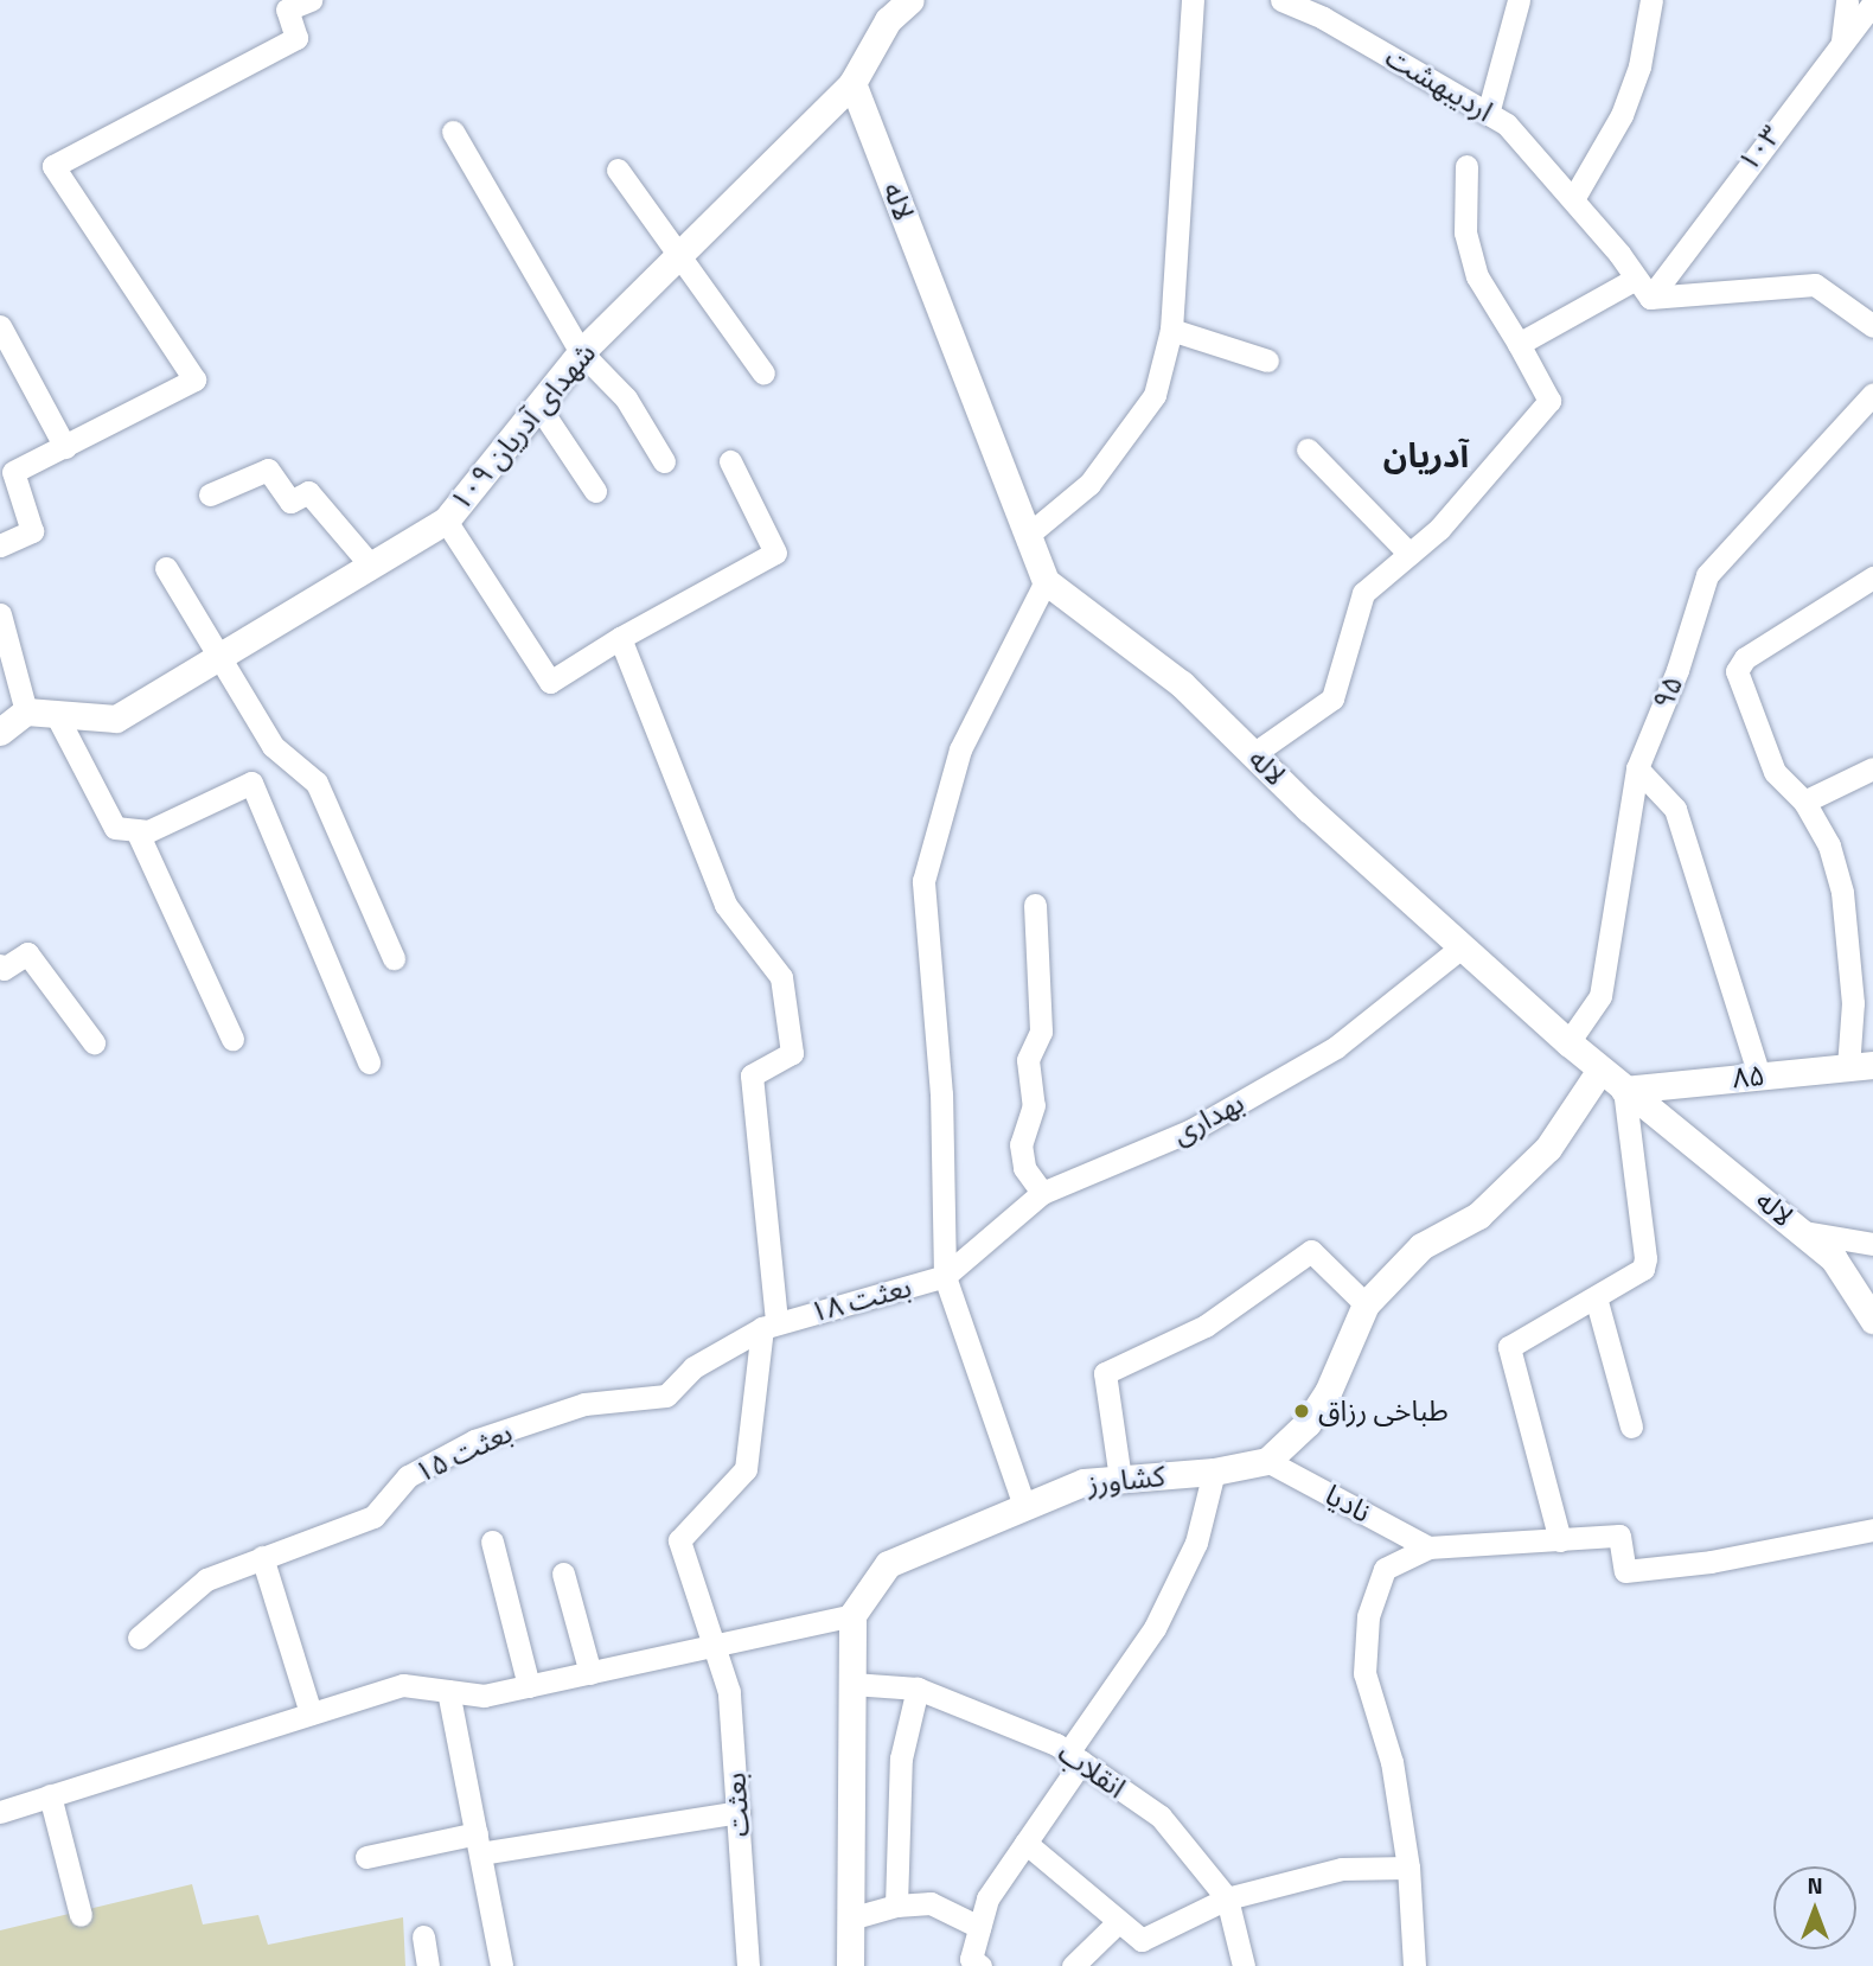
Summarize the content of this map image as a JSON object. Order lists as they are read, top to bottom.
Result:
{
  "streets": {
    "street": [
      "اردیبهشت",
      "۱۰۳",
      "لاله",
      "شهدای آدریان ۱۰۹",
      "۹۵",
      "۸۵",
      "بهداری",
      "بعثت ۱۸",
      "بعثت ۱۵",
      "کشاورز",
      "نادیا",
      "انقلاب",
      "بعثت"
    ]
  },
  "crossings": [
    ["اردیبهشت", "۱۰۳"],
    ["لاله", "شهدای آدریان ۱۰۹"],
    ["لاله", "۹۵"],
    ["لاله", "۸۵"],
    ["لاله", "بهداری"],
    ["بهداری", "بعثت ۱۸"],
    ["بعثت ۱۸", "بعثت ۱۵"],
    ["بعثت ۱۸", "بعثت"],
    ["بعثت ۱۵", "بعثت"],
    ["کشاورز", "نادیا"]
  ],
  "districts": ["آدریان"],
  "places": ["طباخی رزاق"],
  "north": "top"
}
